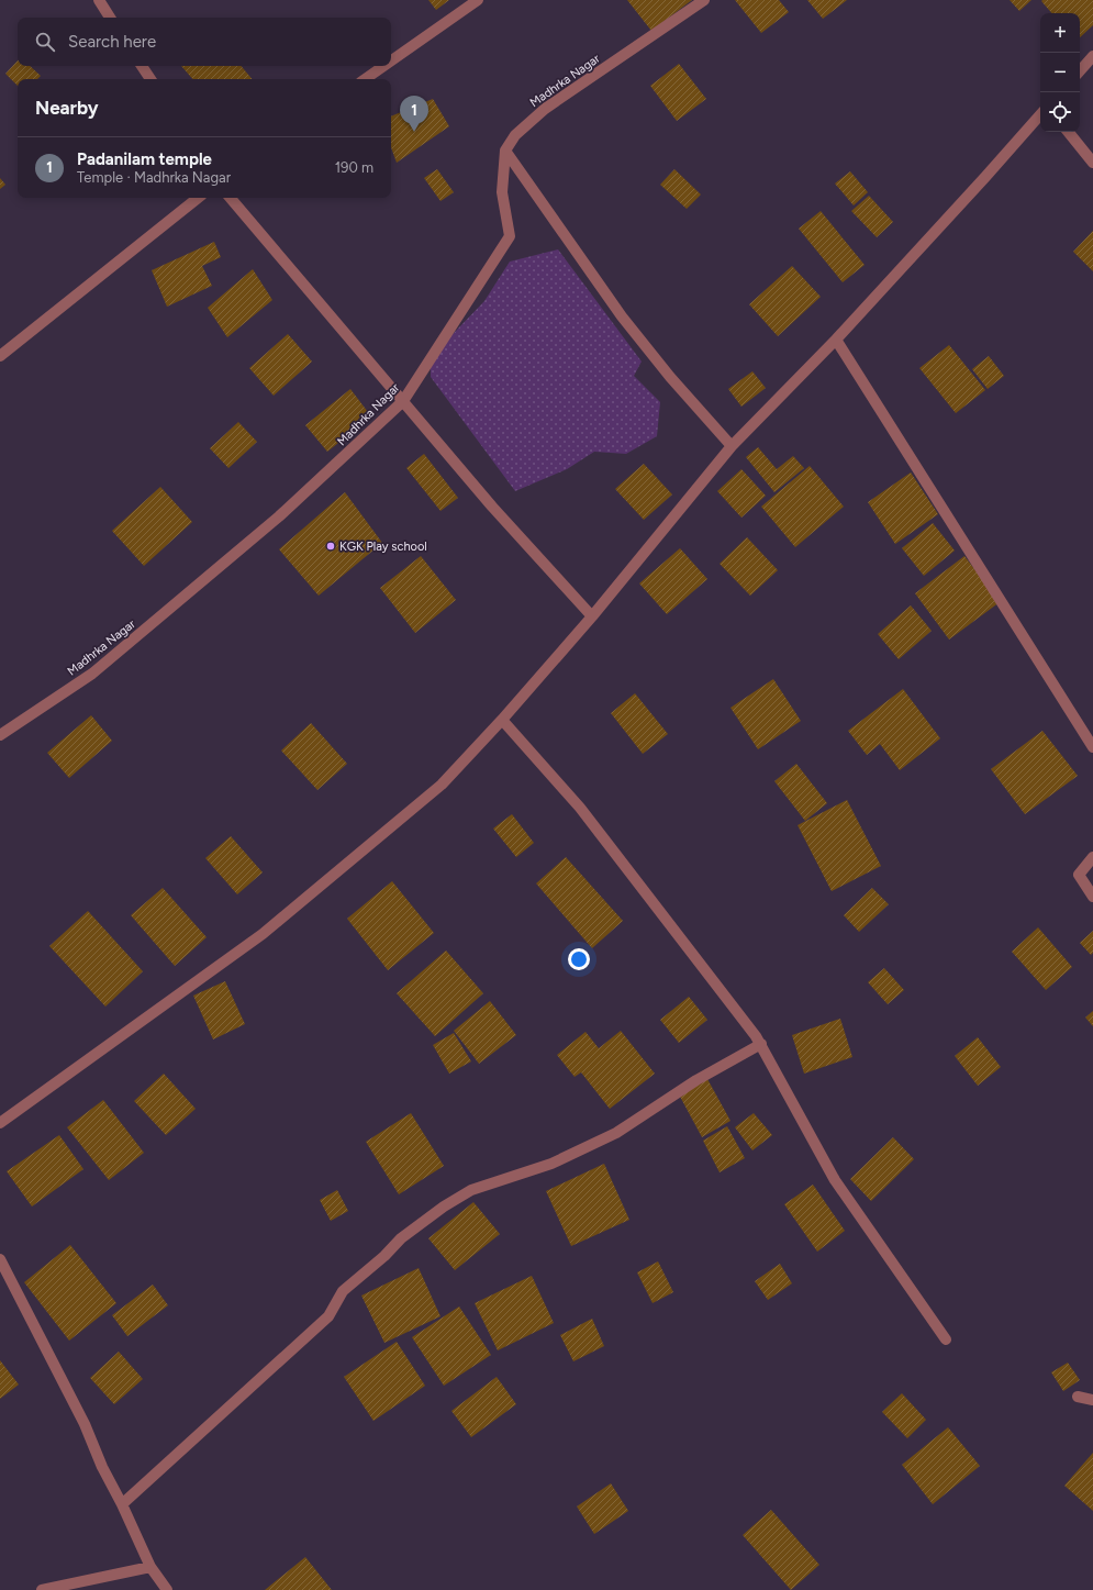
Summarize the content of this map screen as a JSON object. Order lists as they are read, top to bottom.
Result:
{
  "streets": {
    "street": ["Madhrka Nagar"]
  },
  "places": ["KGK Play school"],
  "page": {
    "map_buttons": ["+", "−"],
    "search": "Search here",
    "heading": "Nearby",
    "pins": "1",
    "list": [
      {
        "mark": "1",
        "name": "Padanilam temple",
        "note": "Temple · Madhrka Nagar",
        "value": "190 m"
      }
    ]
  }
}
